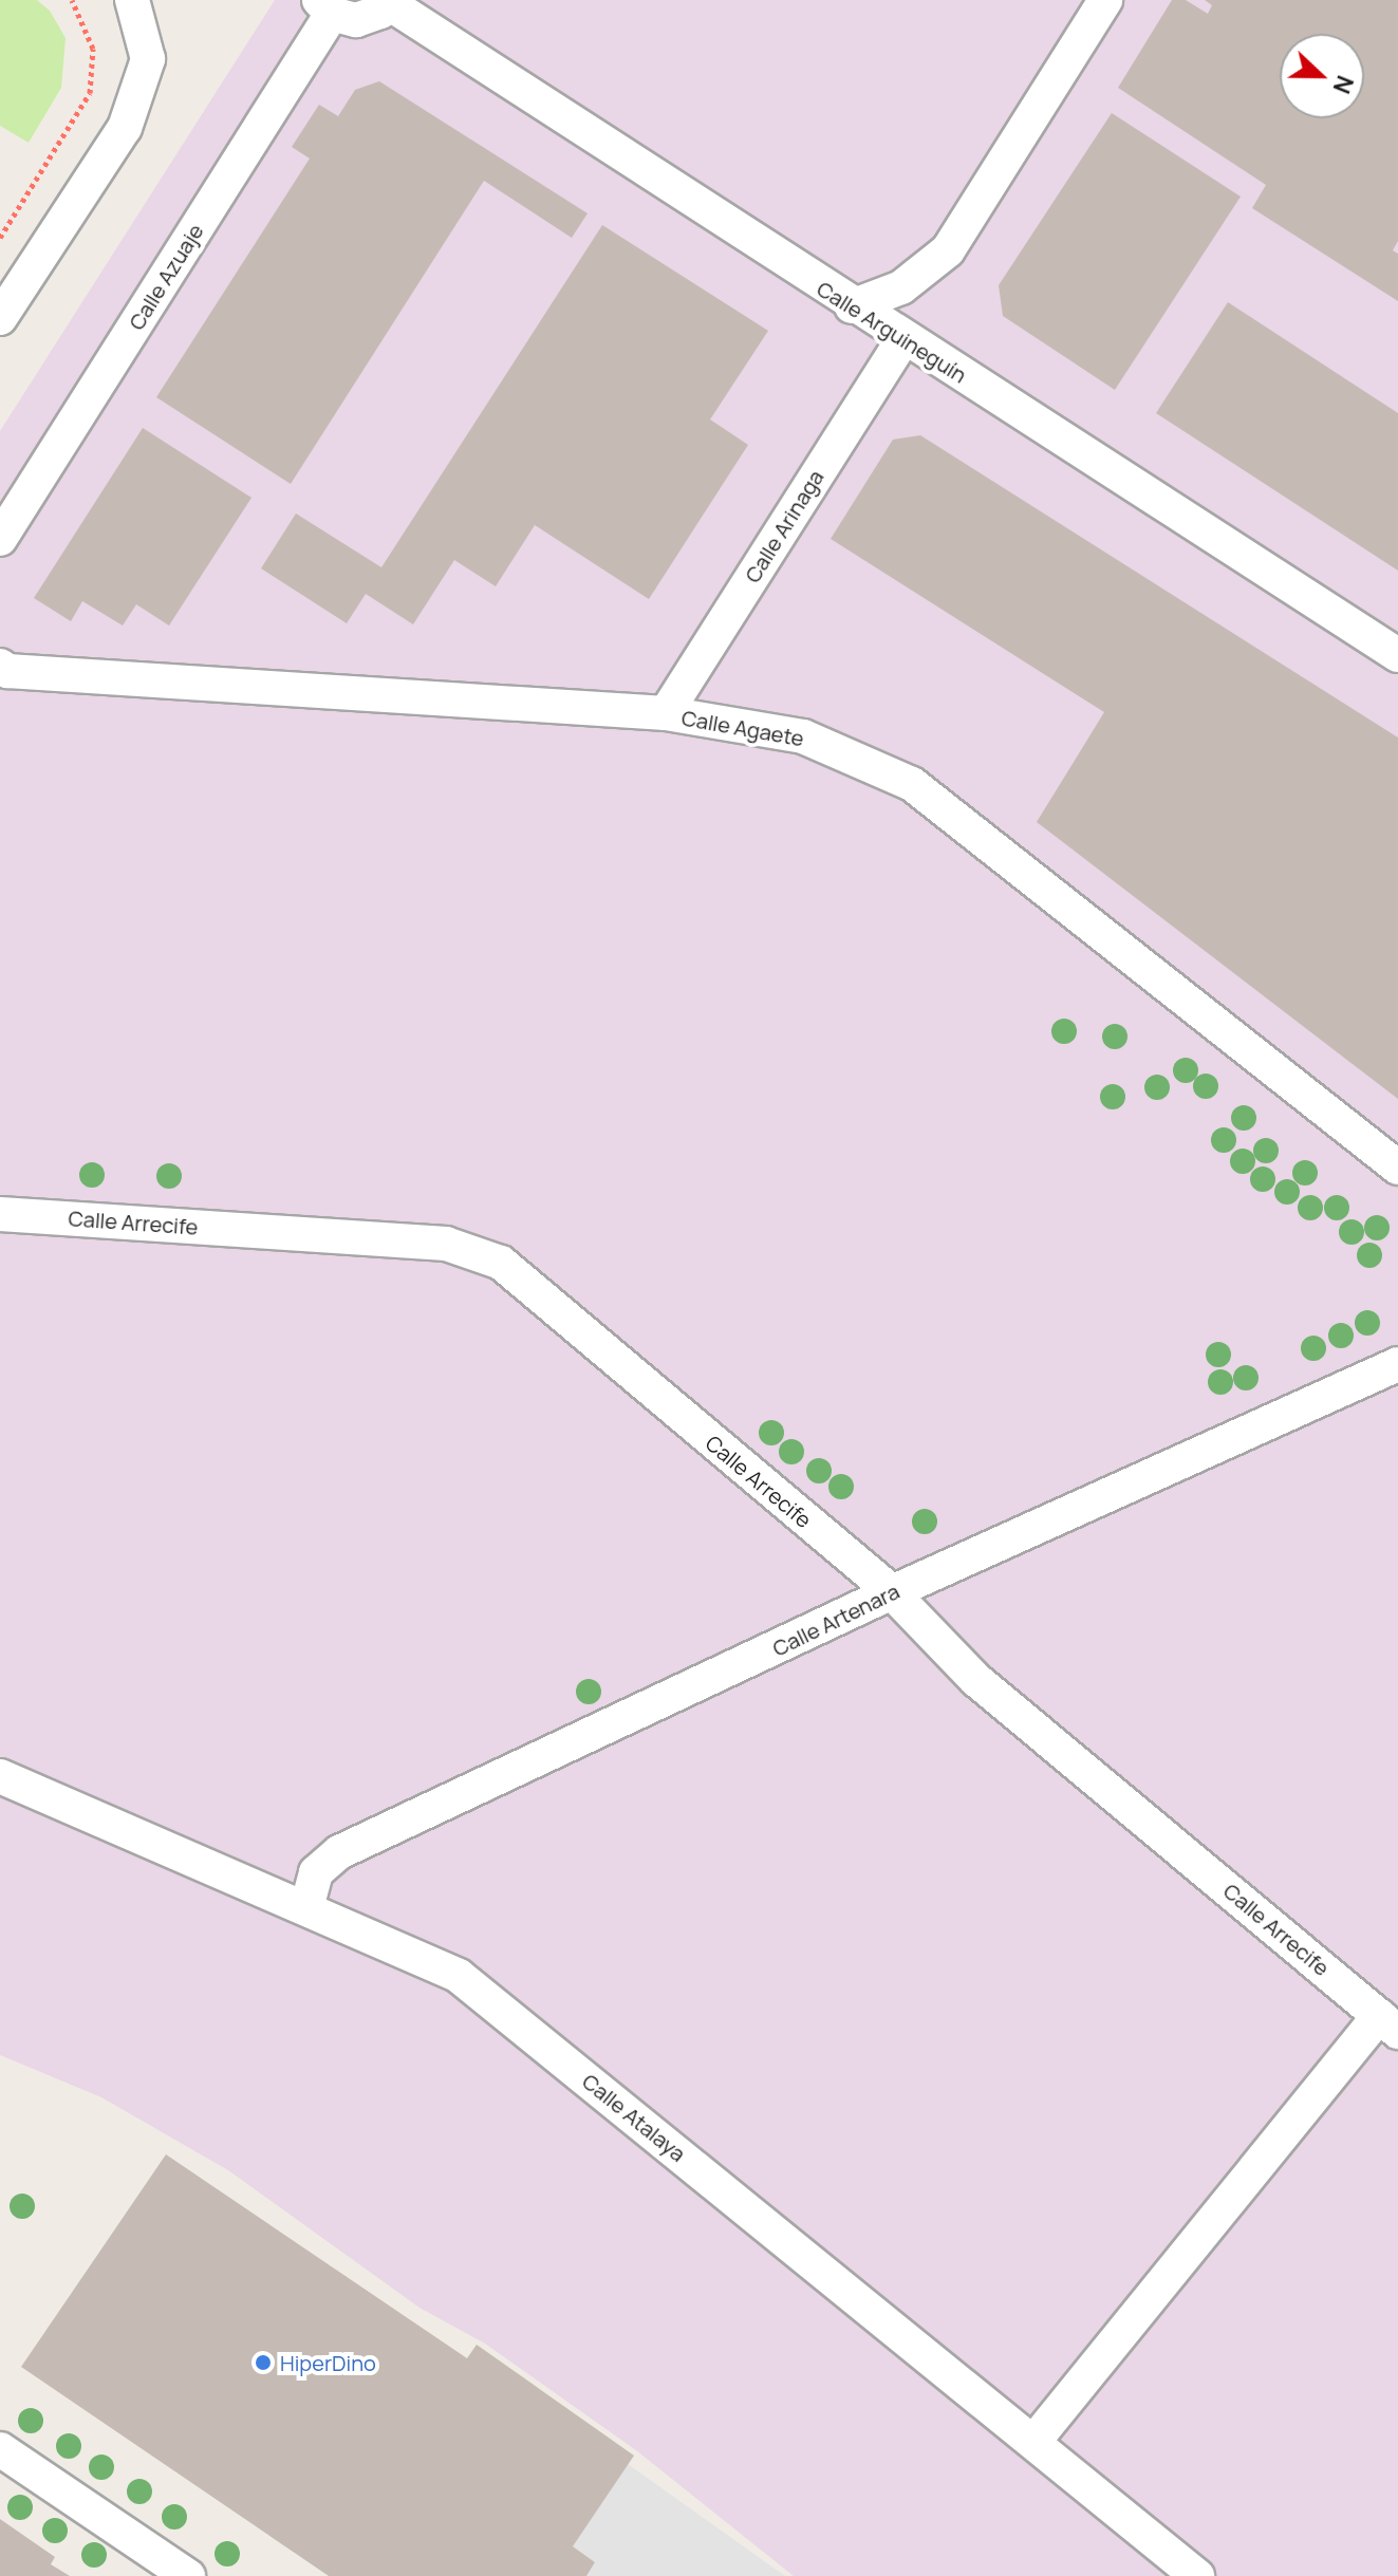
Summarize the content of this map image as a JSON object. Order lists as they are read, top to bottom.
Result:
{
  "streets": {
    "street": [
      "Calle Azuaje",
      "Calle Arguineguín",
      "Calle Arinaga",
      "Calle Agaete",
      "Calle Arrecife",
      "Calle Artenara",
      "Calle Atalaya"
    ]
  },
  "crossings": [
    ["Calle Arguineguín", "Calle Arinaga"],
    ["Calle Arinaga", "Calle Agaete"],
    ["Calle Arrecife", "Calle Artenara"],
    ["Calle Artenara", "Calle Atalaya"]
  ],
  "places": ["HiperDino"],
  "north": "right"
}
